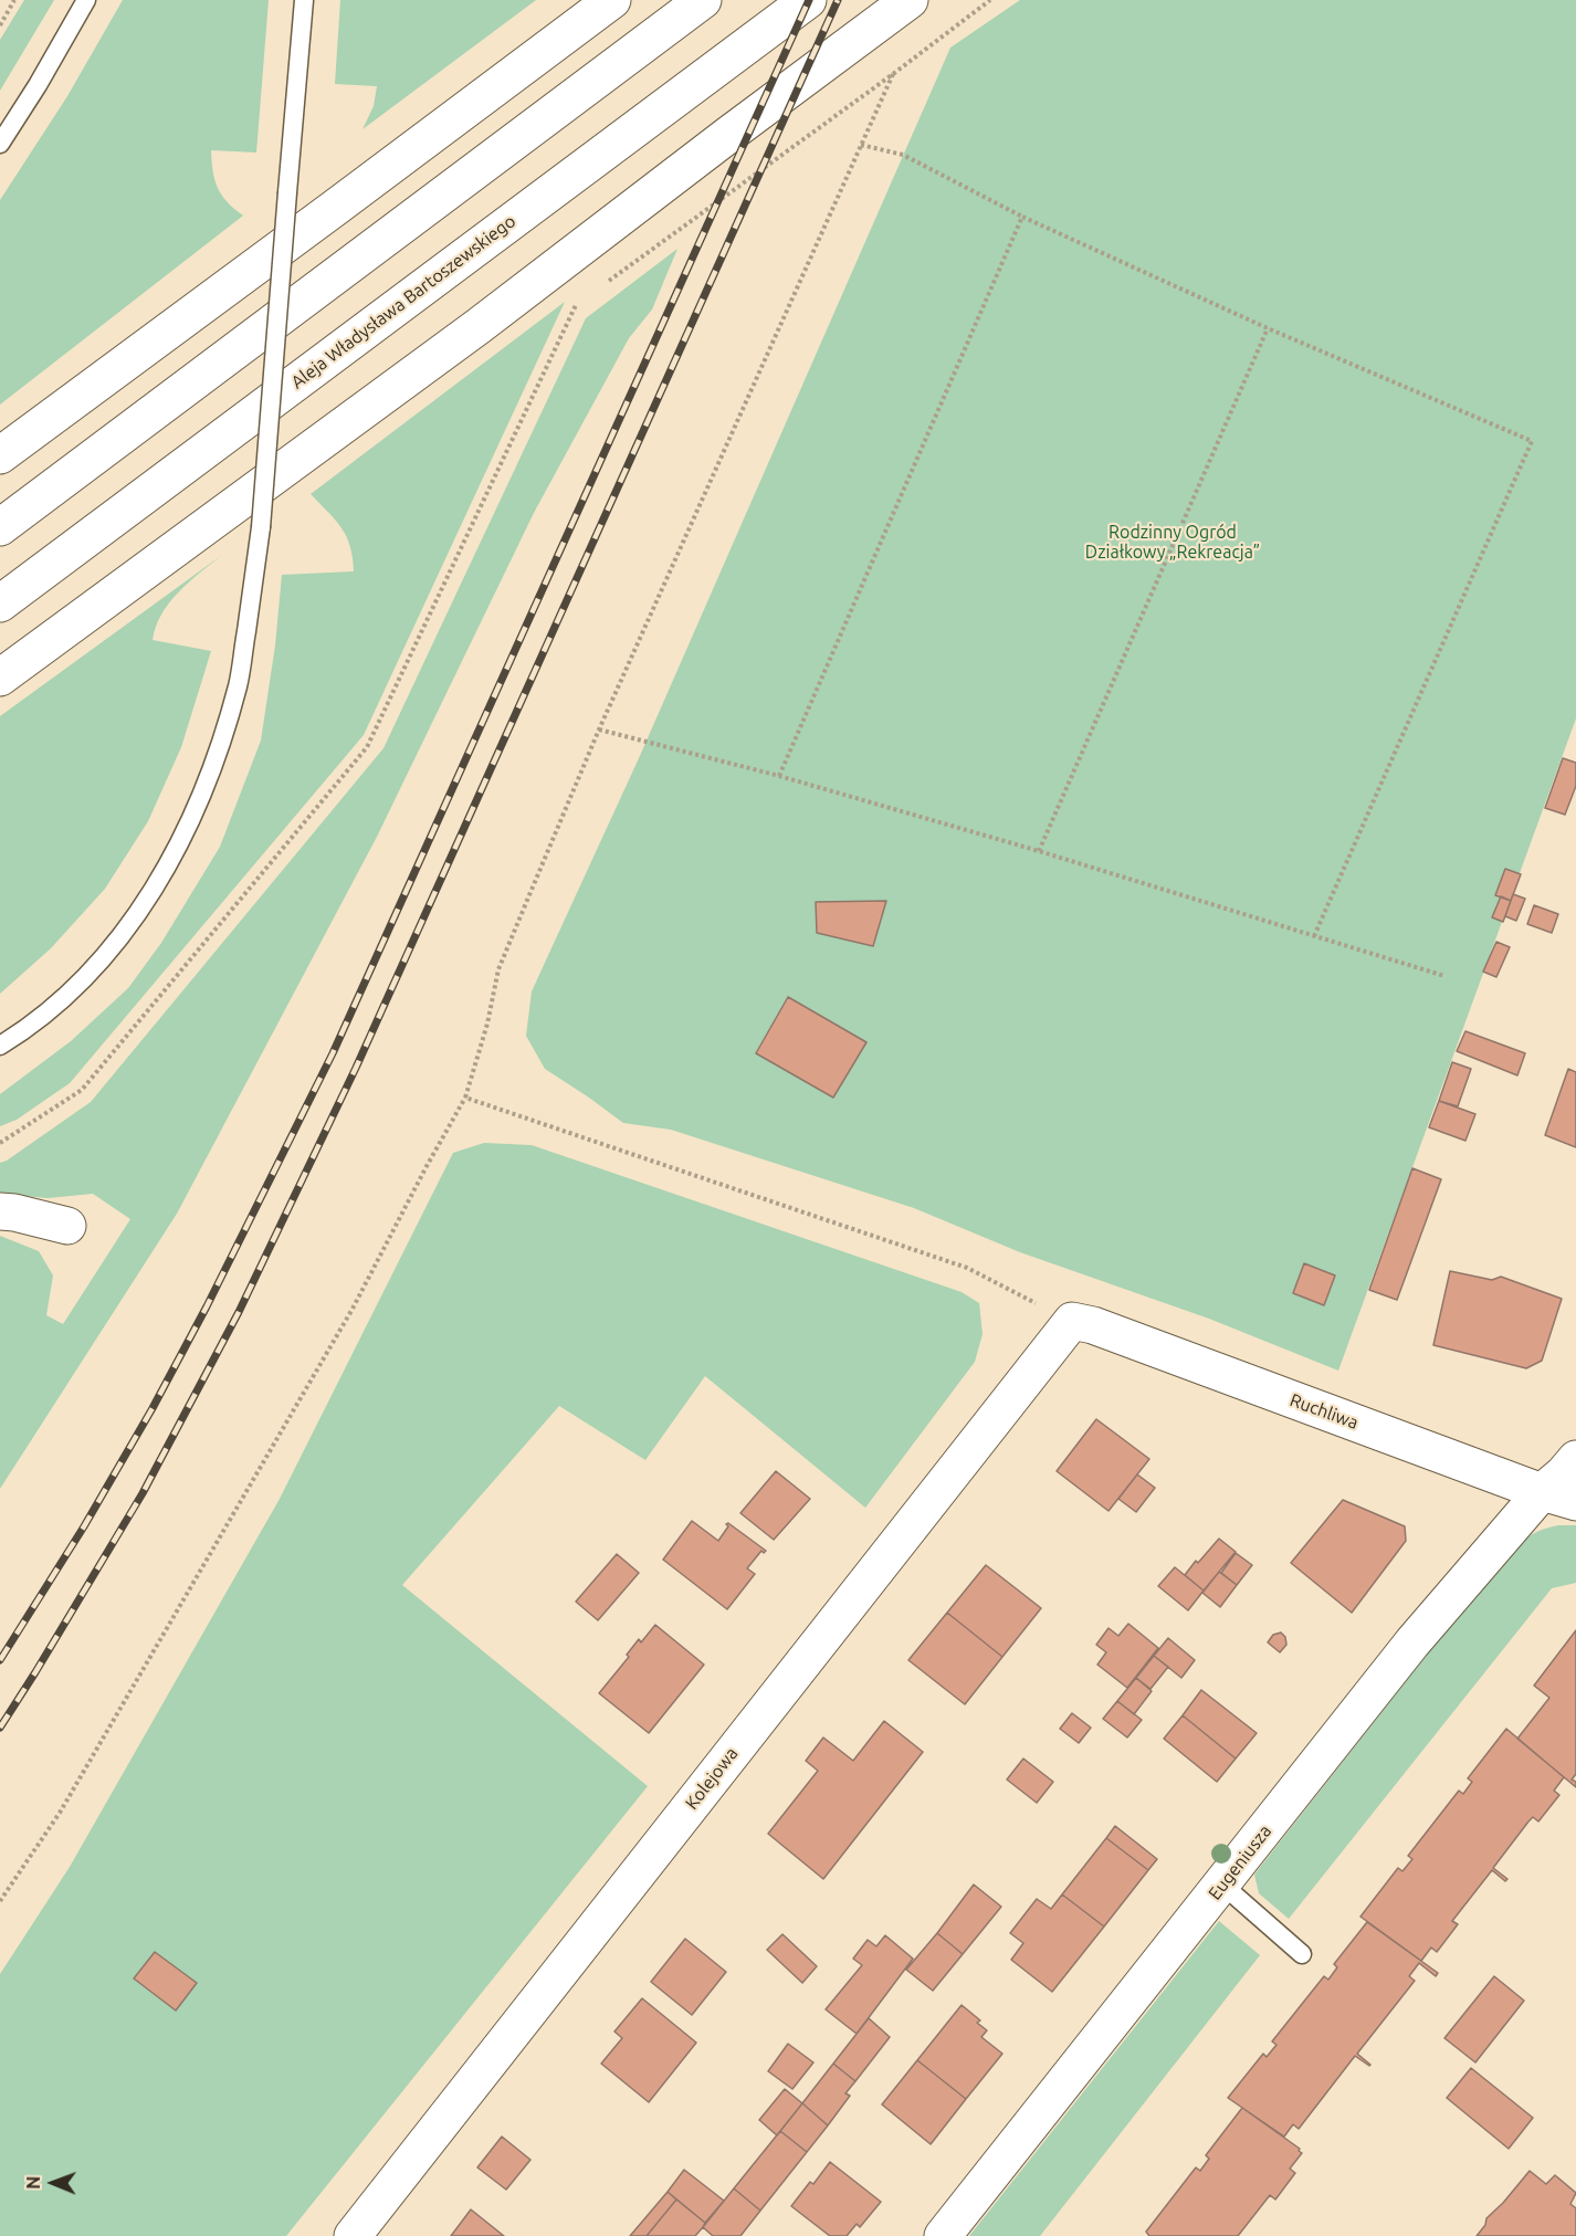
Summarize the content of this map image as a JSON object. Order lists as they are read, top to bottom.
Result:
{
  "streets": {
    "main road": [
      "Aleja Władysława Bartoszewskiego",
      "Ruchliwa",
      "Kolejowa",
      "Eugeniusza"
    ]
  },
  "crossings": [
    ["Ruchliwa", "Kolejowa"],
    ["Ruchliwa", "Eugeniusza"]
  ],
  "parks": ["Rodzinny Ogród Działkowy „Rekreacja”"],
  "north": "left"
}
